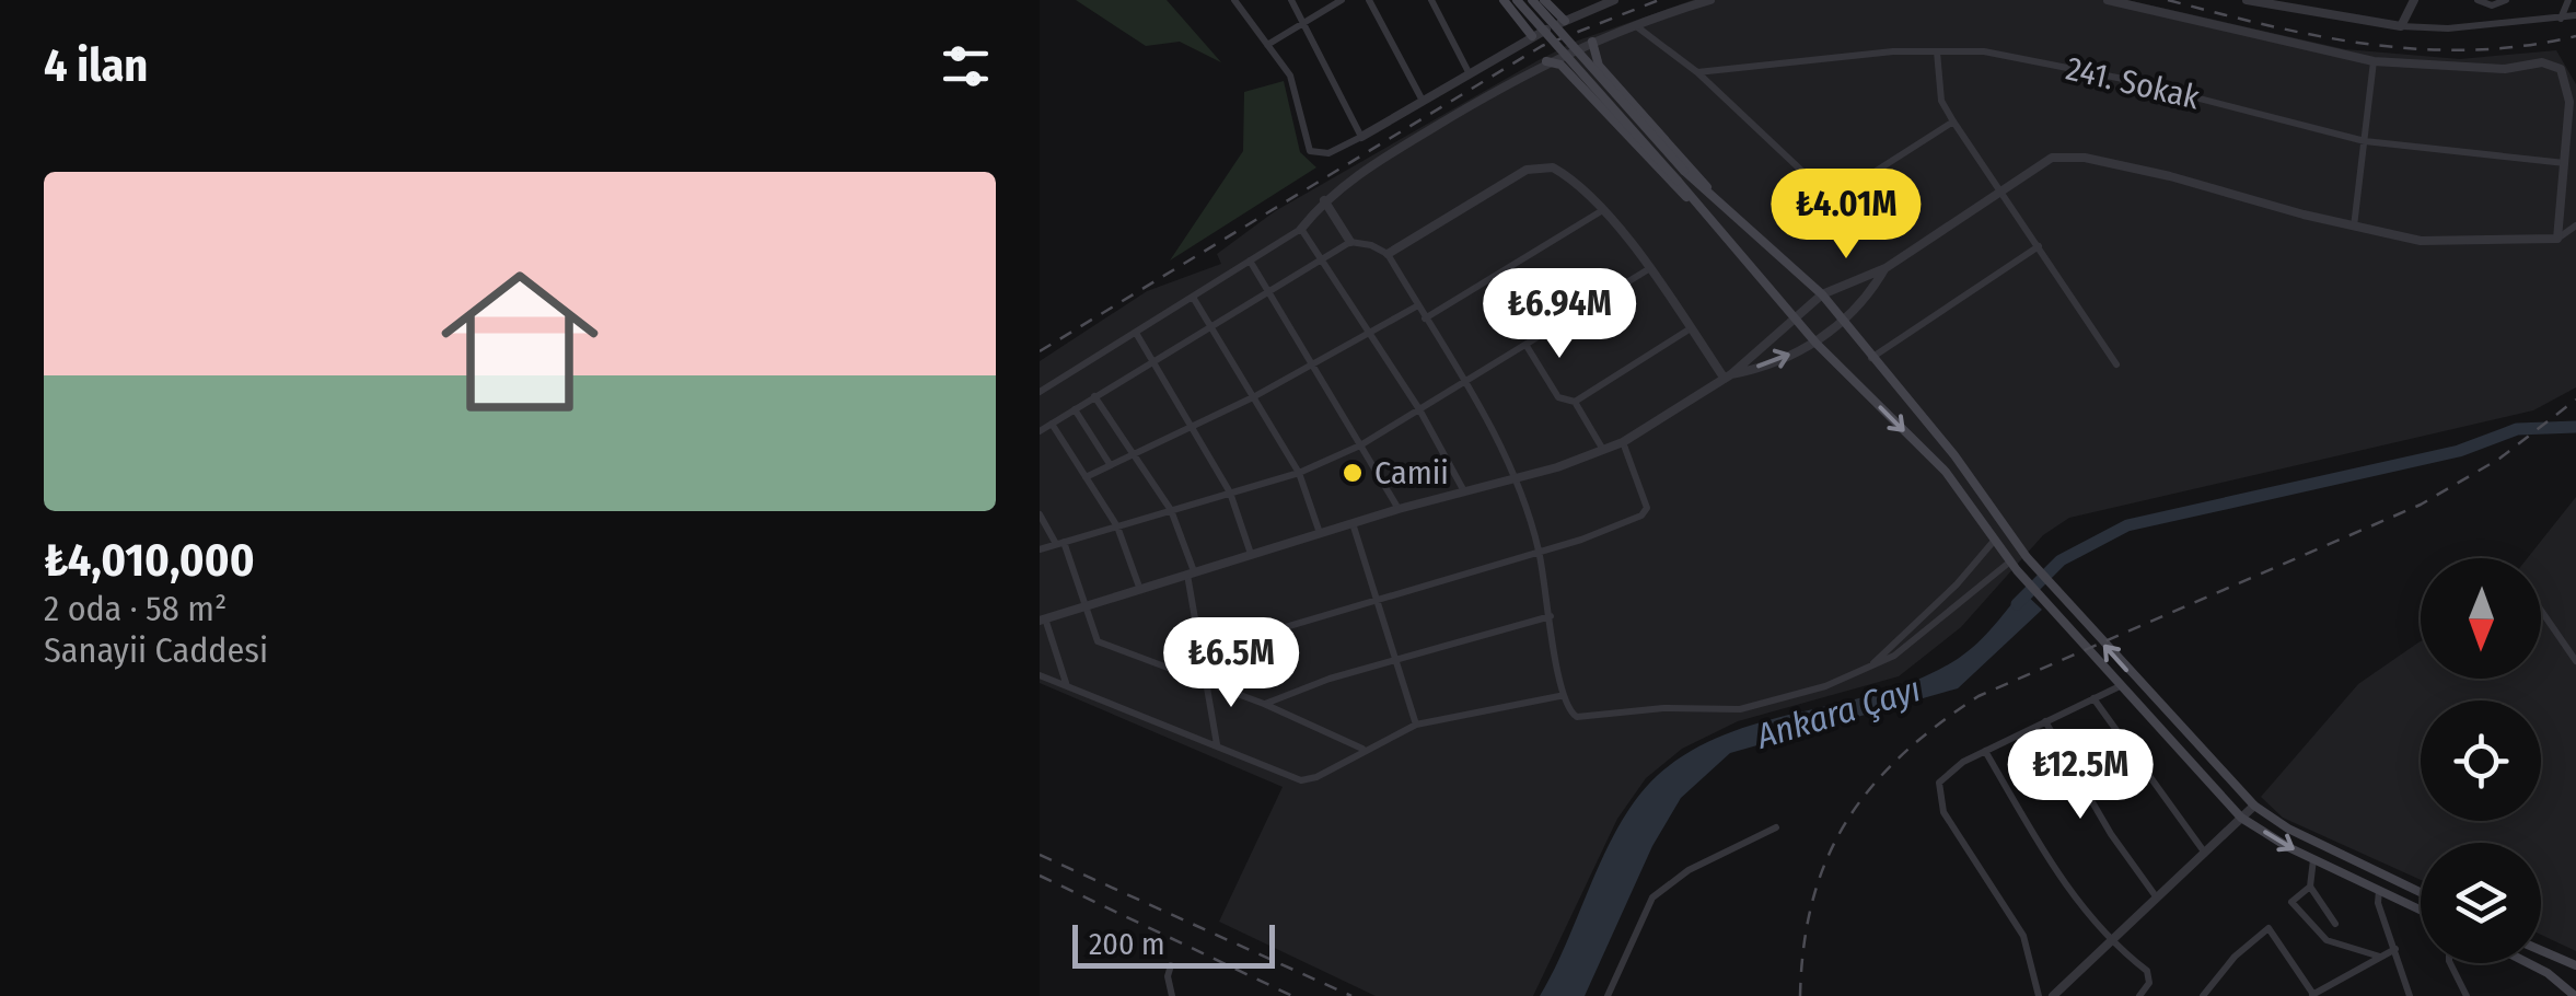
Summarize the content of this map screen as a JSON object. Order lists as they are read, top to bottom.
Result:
{
  "streets": {
    "street": ["241. Sokak"]
  },
  "water": ["Ankara Çayı"],
  "places": ["Camii"],
  "scale_bar": "200 m",
  "north": "bottom",
  "page": {
    "heading": "4 ilan",
    "list": [
      {
        "name": "₺4,010,000",
        "note": "2 oda · 58 m² · Sanayii Caddesi"
      }
    ],
    "price": [
      "₺4.01M",
      "₺6.94M",
      "₺6.5M",
      "₺12.5M"
    ],
    "scale": "200 m"
  }
}
